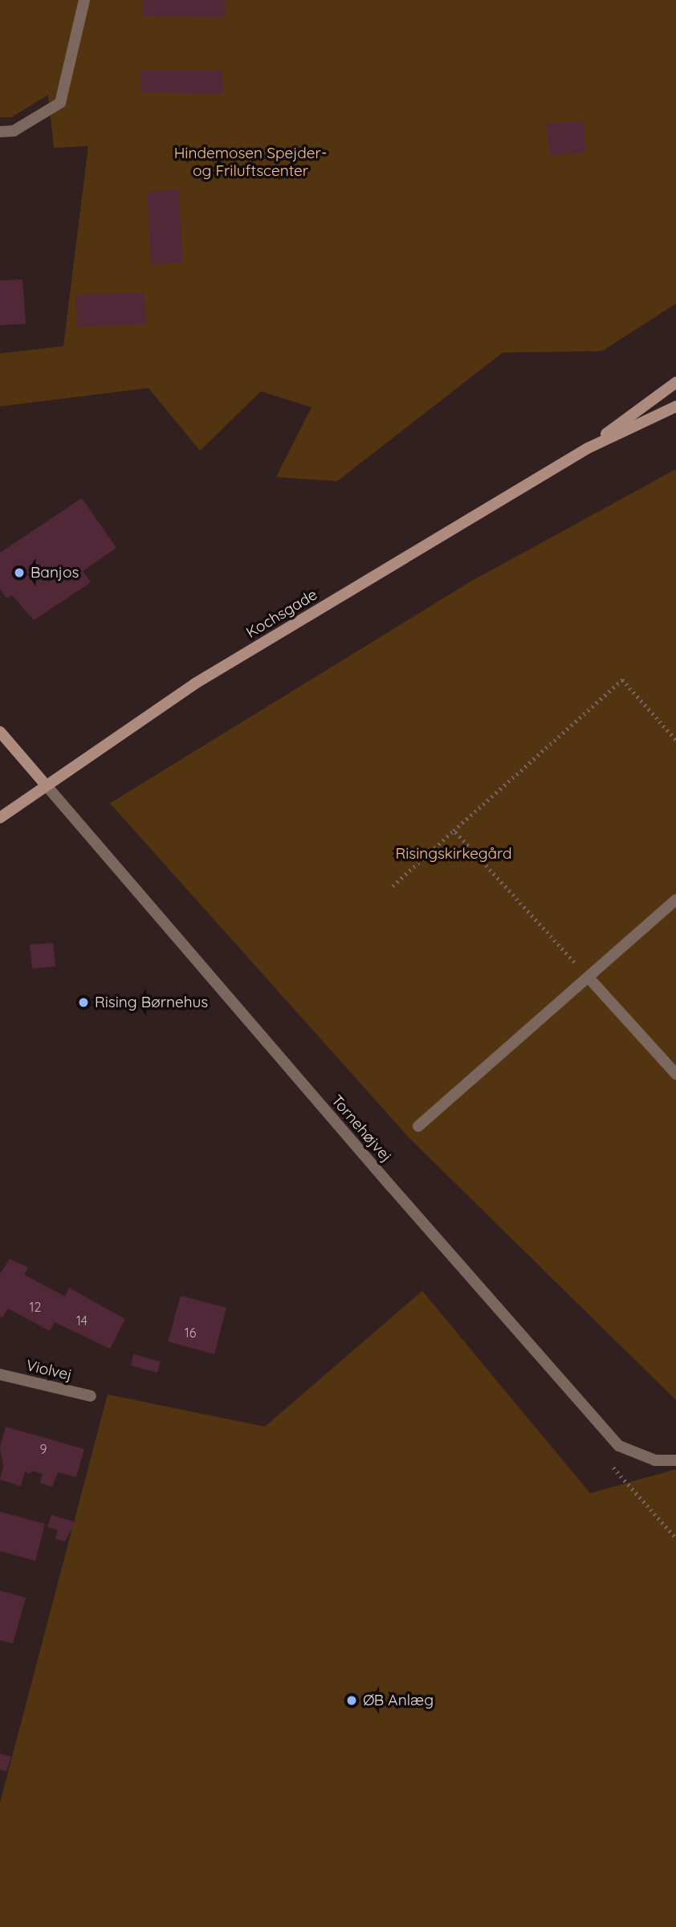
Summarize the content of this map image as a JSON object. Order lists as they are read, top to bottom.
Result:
{
  "streets": {
    "street": ["Kochsgade", "Tornehøjvej", "Violvej"]
  },
  "crossings": [
    ["Kochsgade", "Tornehøjvej"]
  ],
  "parks": ["Hindemosen Spejder- og Friluftscenter", "Risingskirkegård"],
  "places": ["Banjos", "Rising Børnehus", "ØB Anlæg"],
  "house_numbers": [
    "12",
    "14",
    "16",
    "9"
  ]
}
